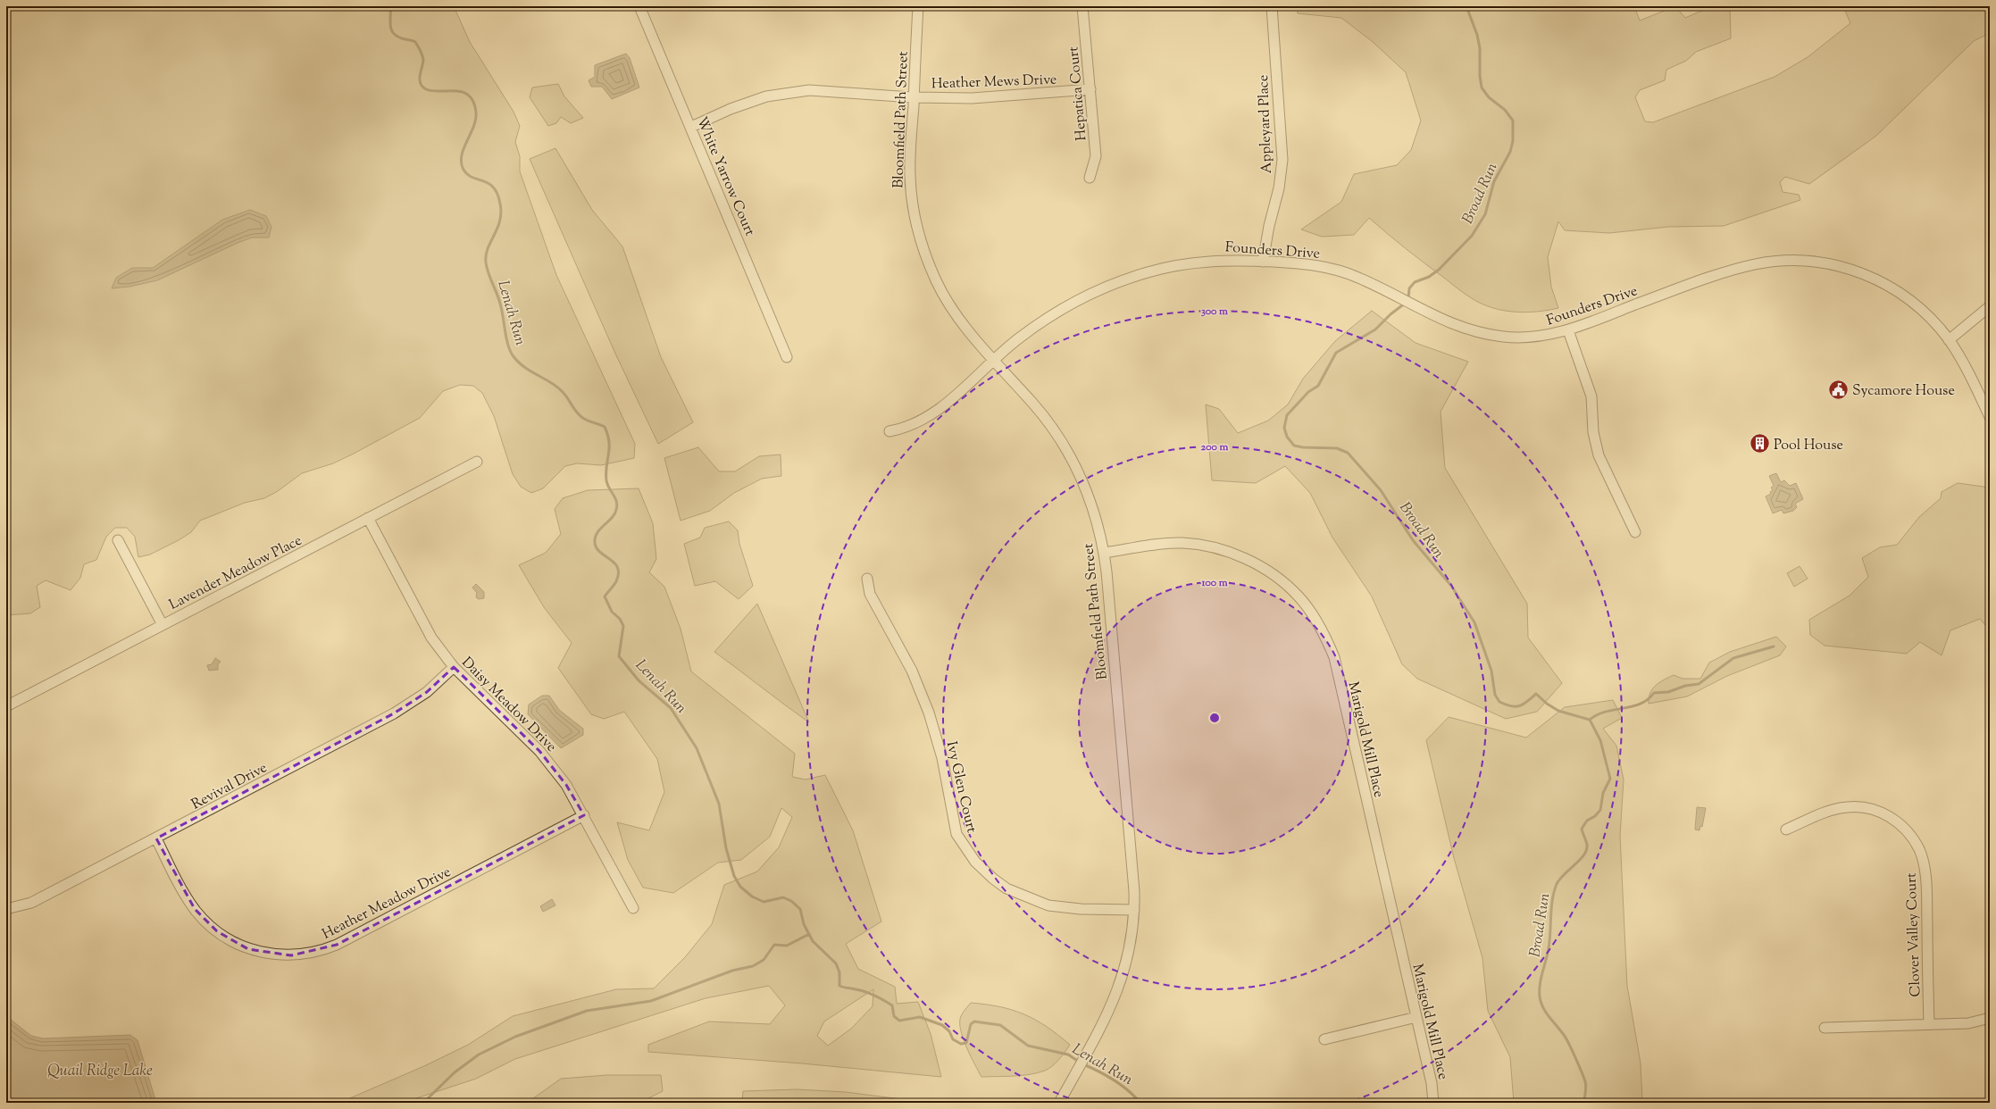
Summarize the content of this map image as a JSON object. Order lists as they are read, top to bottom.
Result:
{
  "streets": {
    "street": [
      "Heather Mews Drive",
      "Hepatica Court",
      "Bloomfield Path Street",
      "Appleyard Place",
      "White Yarrow Court",
      "Founders Drive",
      "Lavender Meadow Place",
      "Daisy Meadow Drive",
      "Marigold Mill Place",
      "Revival Drive",
      "Ivy Glen Court",
      "Heather Meadow Drive",
      "Clover Valley Court"
    ]
  },
  "crossings": [
    ["Heather Mews Drive", "Hepatica Court"],
    ["Heather Mews Drive", "Bloomfield Path Street"],
    ["Heather Mews Drive", "White Yarrow Court"],
    ["Bloomfield Path Street", "Founders Drive"],
    ["Bloomfield Path Street", "Marigold Mill Place"],
    ["Bloomfield Path Street", "Ivy Glen Court"],
    ["Appleyard Place", "Founders Drive"],
    ["Lavender Meadow Place", "Daisy Meadow Drive"],
    ["Daisy Meadow Drive", "Revival Drive"],
    ["Daisy Meadow Drive", "Heather Meadow Drive"],
    ["Revival Drive", "Heather Meadow Drive"]
  ],
  "water": ["Broad Run", "Lenah Run", "Quail Ridge Lake"],
  "places": {
    "public building": ["Sycamore House"],
    "building": ["Pool House"]
  },
  "rings": ["300 m", "200 m", "100 m"]
}
